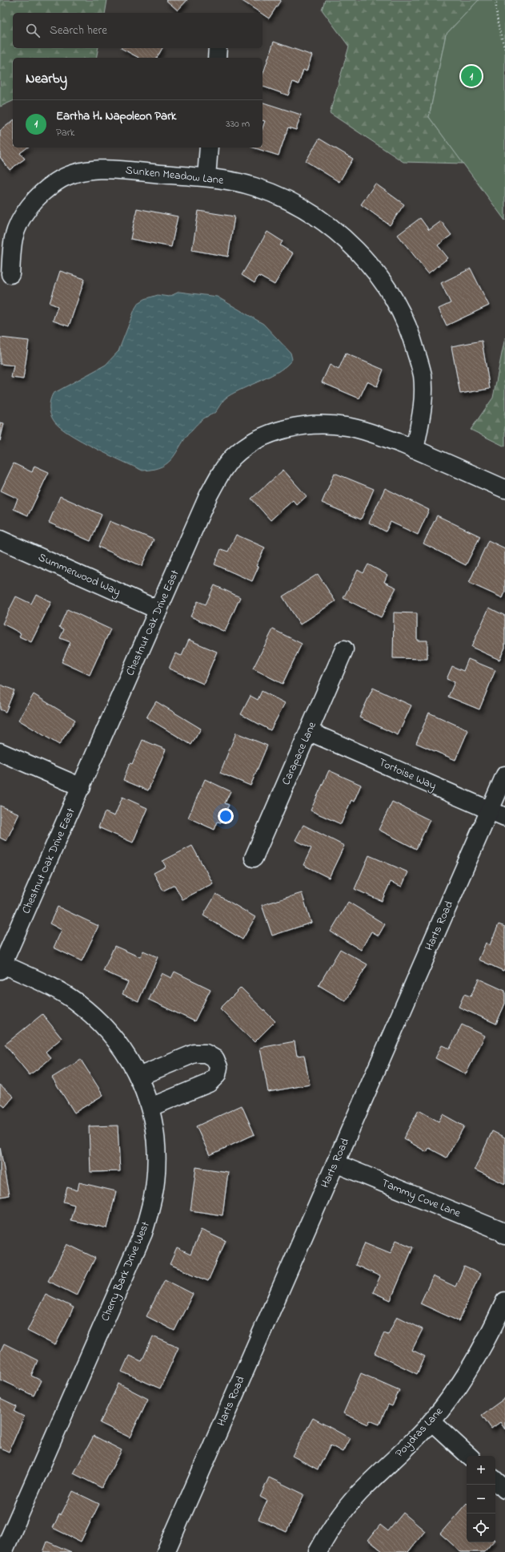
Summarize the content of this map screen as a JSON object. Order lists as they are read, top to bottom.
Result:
{
  "streets": {
    "street": [
      "Sunken Meadow Lane",
      "Summerwood Way",
      "Chestnut Oak Drive East",
      "Carapace Lane",
      "Tortoise Way",
      "Harts Road",
      "Tammy Cove Lane",
      "Cherry Bark Drive West",
      "Poydras Lane"
    ]
  },
  "crossings": [
    ["Sunken Meadow Lane", "Chestnut Oak Drive East"],
    ["Summerwood Way", "Chestnut Oak Drive East"],
    ["Chestnut Oak Drive East", "Cherry Bark Drive West"],
    ["Carapace Lane", "Tortoise Way"],
    ["Tortoise Way", "Harts Road"],
    ["Harts Road", "Tammy Cove Lane"]
  ],
  "page": {
    "search": "Search here",
    "heading": "Nearby",
    "pins": "1",
    "list": [
      {
        "mark": "1",
        "name": "Eartha H. Napoleon Park",
        "note": "Park",
        "value": "330 m"
      }
    ],
    "map_buttons": ["+", "−"]
  }
}
